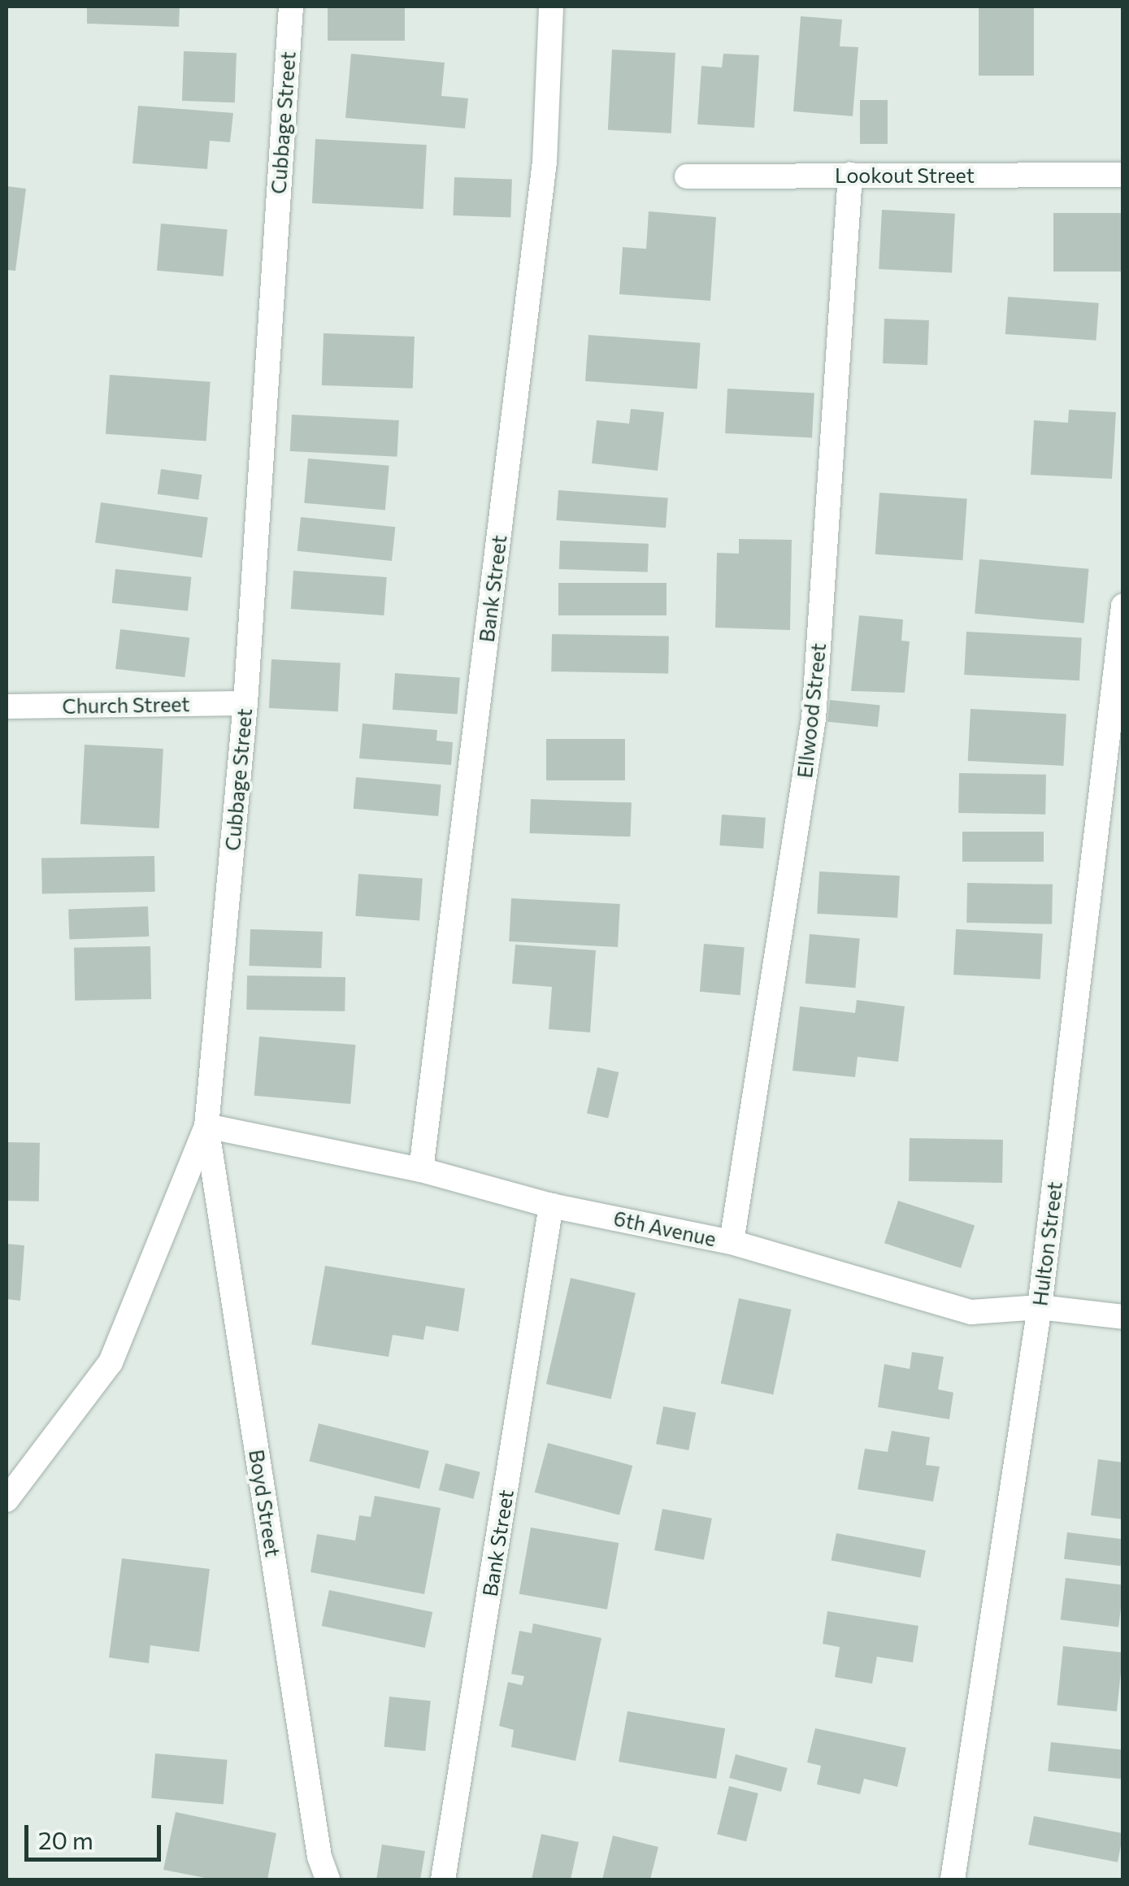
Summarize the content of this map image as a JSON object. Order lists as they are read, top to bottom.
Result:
{
  "streets": {
    "street": [
      "Cubbage Street",
      "Lookout Street",
      "Bank Street",
      "Church Street",
      "Ellwood Street",
      "6th Avenue",
      "Hulton Street",
      "Boyd Street"
    ]
  },
  "crossings": [
    ["Cubbage Street", "Church Street"],
    ["Cubbage Street", "6th Avenue"],
    ["Cubbage Street", "Boyd Street"],
    ["Lookout Street", "Ellwood Street"],
    ["Bank Street", "6th Avenue"],
    ["Ellwood Street", "6th Avenue"],
    ["6th Avenue", "Hulton Street"],
    ["6th Avenue", "Boyd Street"]
  ],
  "scale_bar": "20 m"
}
